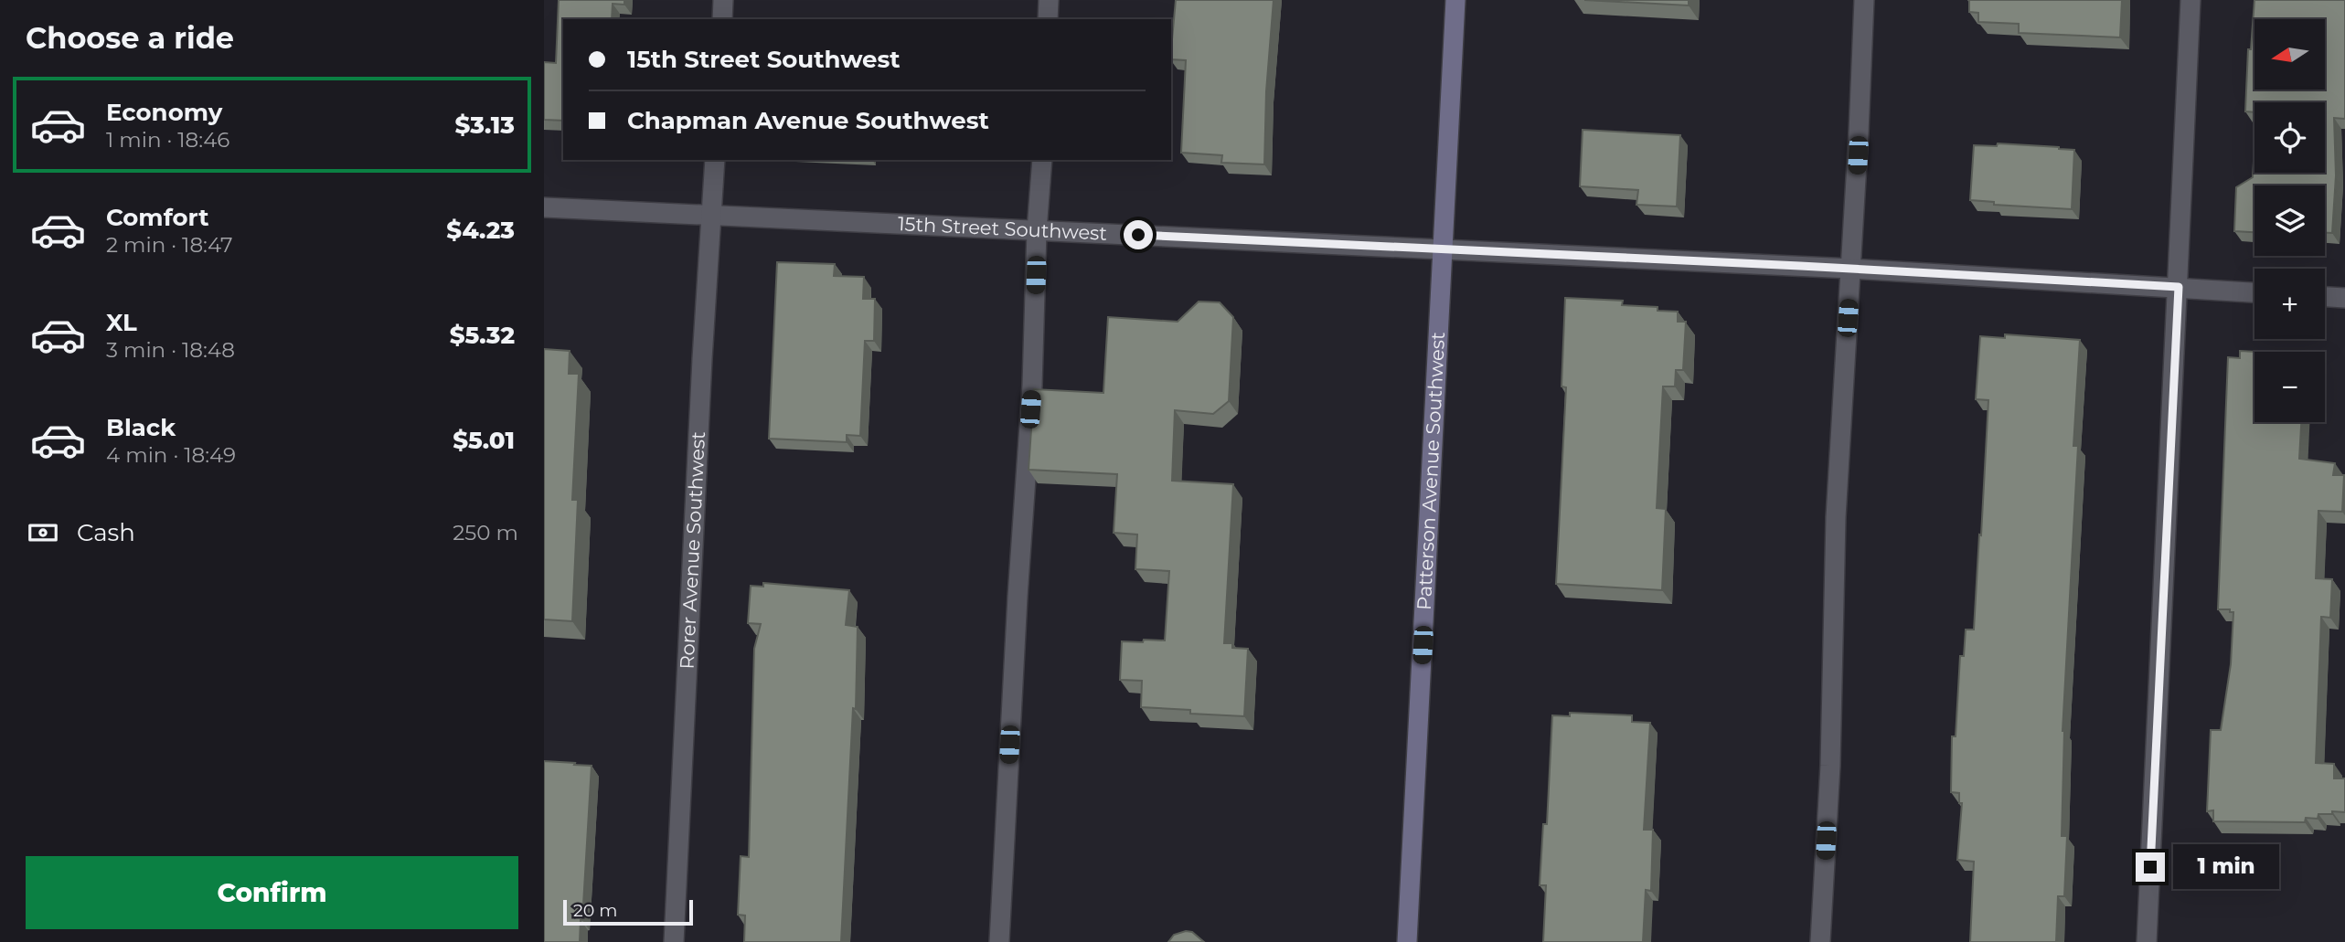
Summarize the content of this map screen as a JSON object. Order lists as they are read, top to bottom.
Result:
{
  "streets": {
    "main road": ["Patterson Avenue Southwest"],
    "street": ["15th Street Southwest", "Rorer Avenue Southwest"]
  },
  "crossings": [
    ["15th Street Southwest", "Patterson Avenue Southwest"],
    ["15th Street Southwest", "Rorer Avenue Southwest"]
  ],
  "scale_bar": "20 m",
  "north": "left",
  "page": {
    "heading": "Choose a ride",
    "map_buttons": ["+", "−"],
    "banner": ["15th Street Southwest", "Chapman Avenue Southwest"],
    "list": [
      {
        "name": "Economy",
        "note": "1 min · 18:46",
        "value": "$3.13"
      },
      {
        "name": "Comfort",
        "note": "2 min · 18:47",
        "value": "$4.23"
      },
      {
        "name": "XL",
        "note": "3 min · 18:48",
        "value": "$5.32"
      },
      {
        "name": "Black",
        "note": "4 min · 18:49",
        "value": "$5.01"
      }
    ],
    "pay": ["Cash", "250 m"],
    "buttons": "Confirm",
    "bubble": "1 min",
    "scale": "20 m"
  }
}
